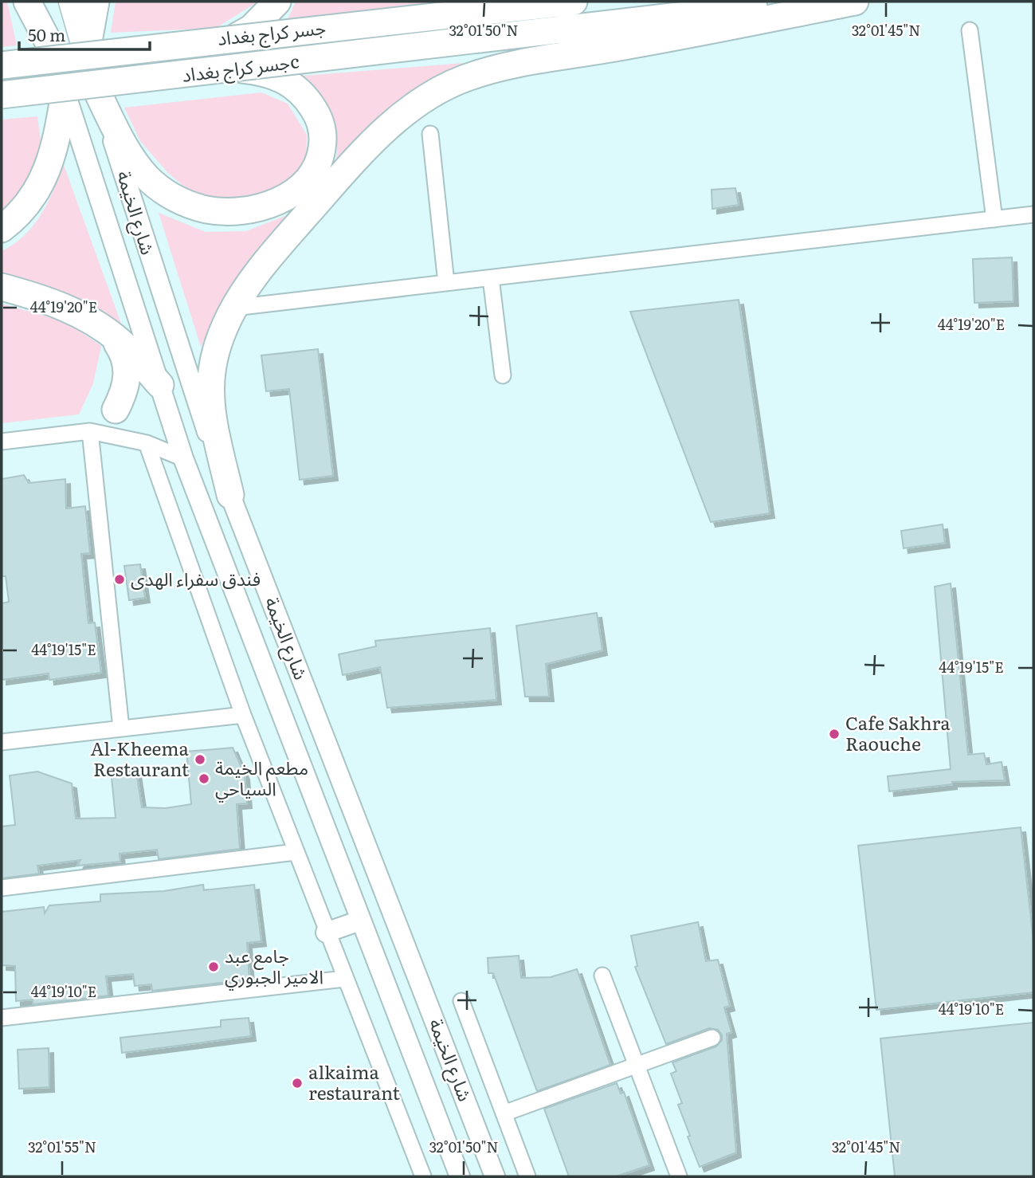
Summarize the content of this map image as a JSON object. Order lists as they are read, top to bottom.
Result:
{
  "streets": {
    "highway": ["جسر كراج بغداد", "جسر كراج بغدادc"],
    "street": ["شارع الخيمة"]
  },
  "places": [
    "فندق سفراء الهدى",
    "Cafe Sakhra Raouche",
    "Al-Kheema Restaurant",
    "مطعم الخيمة السياحي",
    "جامع عبد الامير الجبوري",
    "alkaima restaurant"
  ],
  "scale_bar": "50 m",
  "coordinates": [
    "32°01'50\"N",
    "32°01'45\"N",
    "44°19'20\"E",
    "44°19'15\"E",
    "44°19'10\"E",
    "32°01'55\"N"
  ]
}
